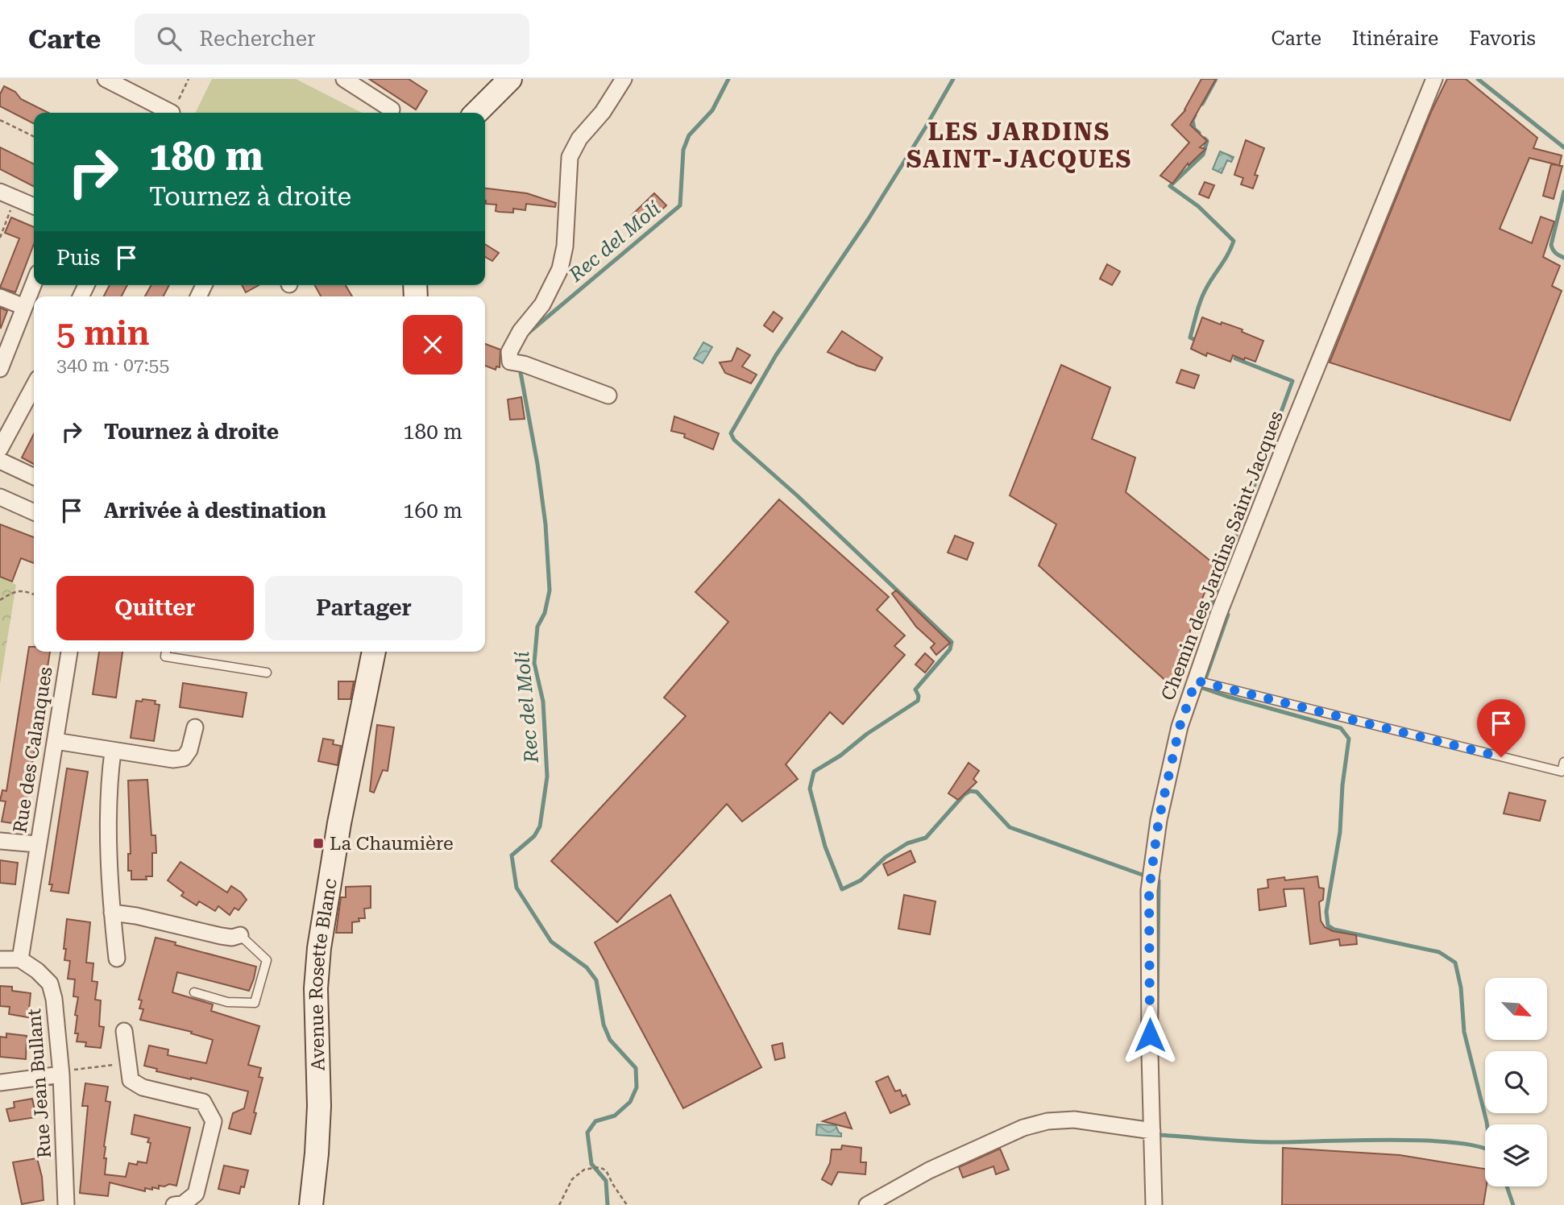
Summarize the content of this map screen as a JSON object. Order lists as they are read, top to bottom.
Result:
{
  "streets": {
    "main road": ["Avenue Rosette Blanc"],
    "street": ["Chemin des Jardins Saint-Jacques", "Rue des Calanques", "Rue Jean Bullant"]
  },
  "crossings": [
    ["Rue des Calanques", "Rue Jean Bullant"]
  ],
  "districts": ["LES JARDINS SAINT-JACQUES"],
  "water": ["Rec del Molí"],
  "places": {
    "transit": ["La Chaumière"]
  },
  "north": "bottom right",
  "page": {
    "header": "Carte",
    "search": "Rechercher",
    "nav": ["Carte", "Itinéraire", "Favoris"],
    "turn": ["180 m", "Tournez à droite"],
    "then": "Puis",
    "heading": ["5 min", "340 m · 07:55"],
    "list": [
      {
        "name": "Tournez à droite",
        "value": "180 m"
      },
      {
        "name": "Arrivée à destination",
        "value": "160 m"
      }
    ],
    "buttons": ["Quitter", "Partager"]
  }
}
